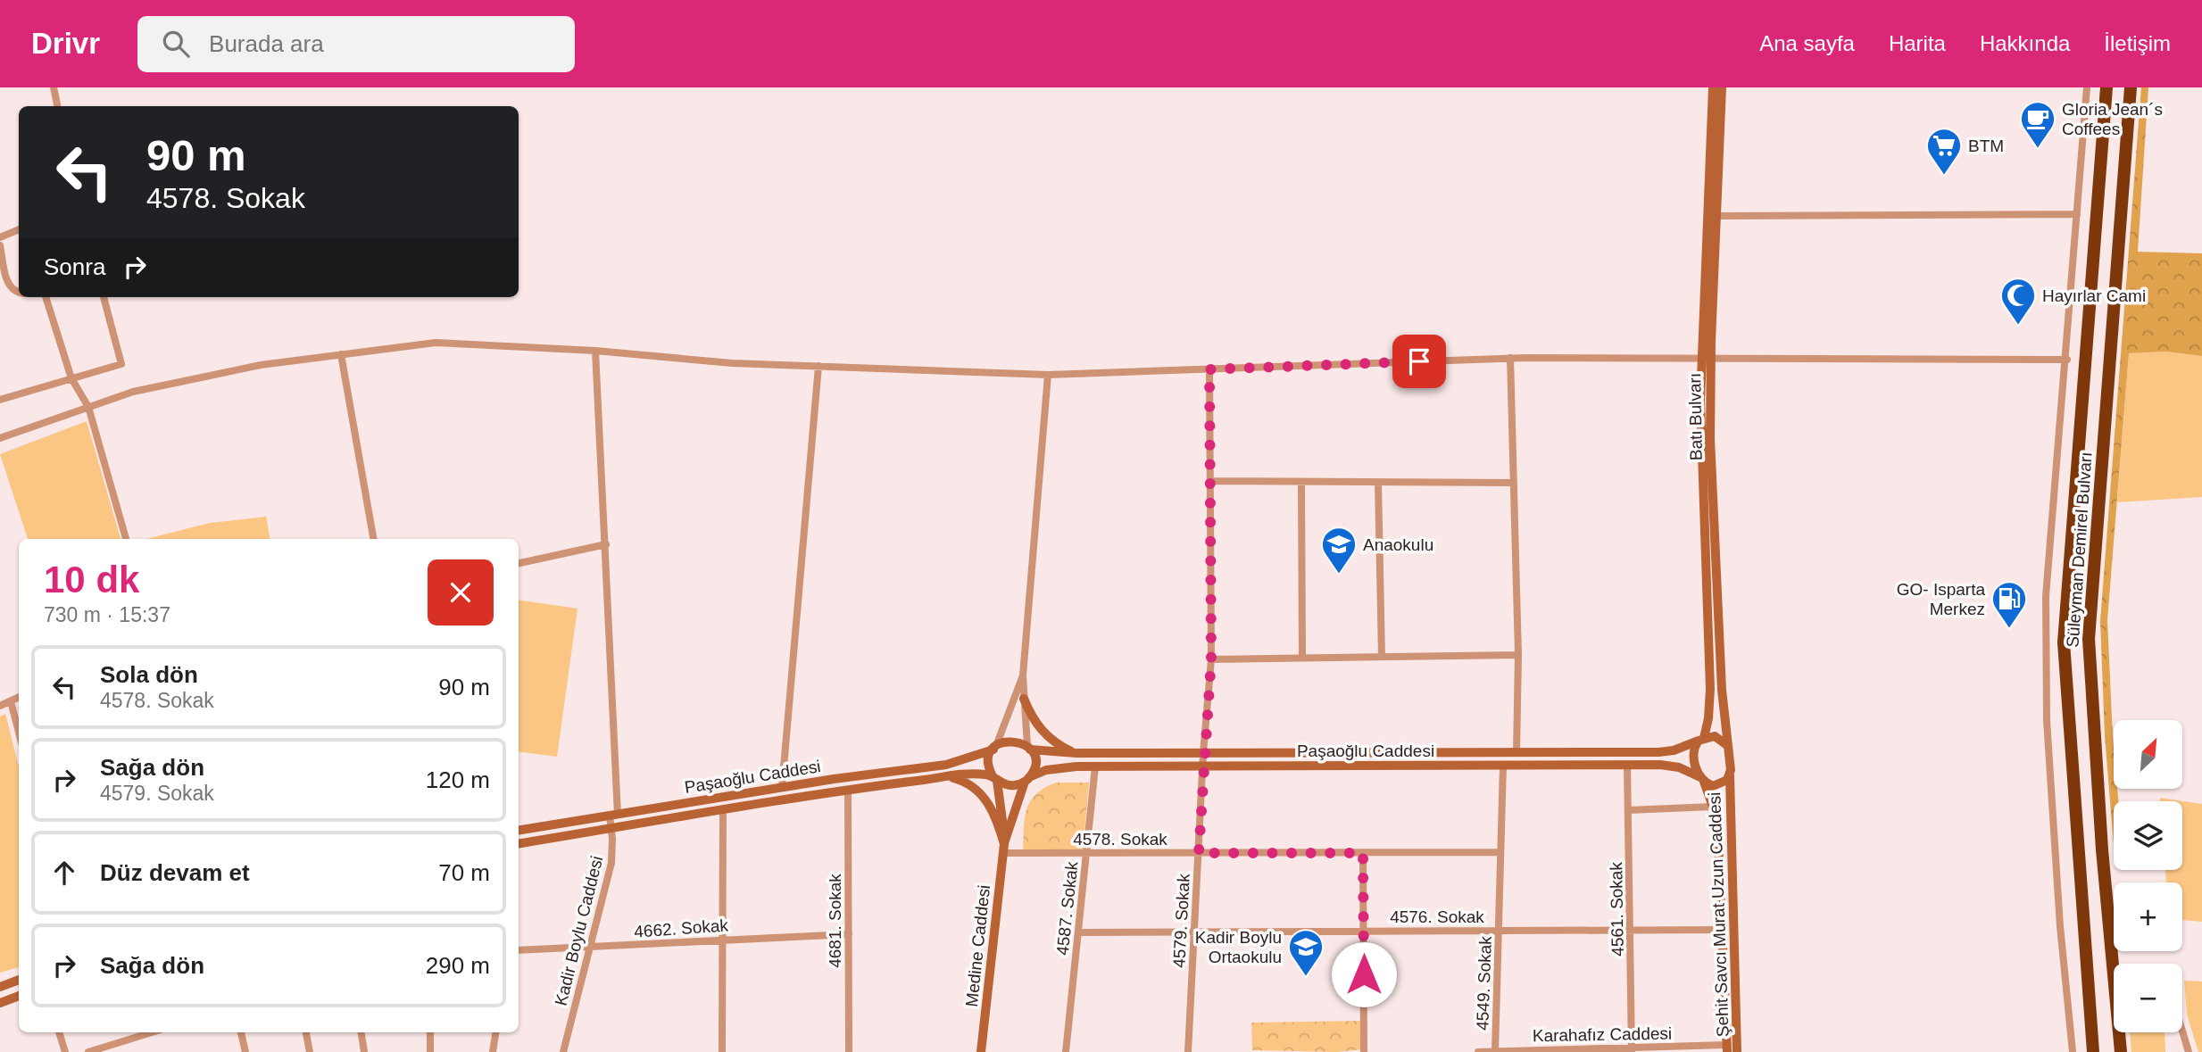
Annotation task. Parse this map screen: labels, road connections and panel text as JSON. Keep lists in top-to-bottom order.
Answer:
{
  "streets": {
    "highway": ["Süleyman Demirel Bulvarı"],
    "street": [
      "Batı Bulvarı",
      "Paşaoğlu Caddesi",
      "4578. Sokak",
      "4587. Sokak",
      "4561. Sokak",
      "Şehit Savcı Murat Uzun Caddesi",
      "4576. Sokak",
      "4681. Sokak",
      "4579. Sokak",
      "4662. Sokak",
      "Kadir Boylu Caddesi",
      "Medine Caddesi",
      "4549. Sokak",
      "Karahafız Caddesi"
    ]
  },
  "crossings": [
    ["Batı Bulvarı", "Paşaoğlu Caddesi"],
    ["Batı Bulvarı", "Şehit Savcı Murat Uzun Caddesi"],
    ["Paşaoğlu Caddesi", "4587. Sokak"],
    ["Paşaoğlu Caddesi", "4561. Sokak"],
    ["Paşaoğlu Caddesi", "Şehit Savcı Murat Uzun Caddesi"],
    ["Paşaoğlu Caddesi", "4681. Sokak"],
    ["Paşaoğlu Caddesi", "4579. Sokak"],
    ["Paşaoğlu Caddesi", "Kadir Boylu Caddesi"],
    ["Paşaoğlu Caddesi", "Medine Caddesi"],
    ["Paşaoğlu Caddesi", "4549. Sokak"],
    ["4578. Sokak", "4587. Sokak"],
    ["4578. Sokak", "4579. Sokak"],
    ["4578. Sokak", "Medine Caddesi"],
    ["4578. Sokak", "4549. Sokak"],
    ["4587. Sokak", "4576. Sokak"],
    ["4561. Sokak", "4576. Sokak"],
    ["4561. Sokak", "Karahafız Caddesi"],
    ["Şehit Savcı Murat Uzun Caddesi", "4576. Sokak"],
    ["Şehit Savcı Murat Uzun Caddesi", "Karahafız Caddesi"],
    ["4576. Sokak", "4579. Sokak"],
    ["4576. Sokak", "4549. Sokak"],
    ["4681. Sokak", "4662. Sokak"],
    ["4662. Sokak", "Kadir Boylu Caddesi"],
    ["4549. Sokak", "Karahafız Caddesi"]
  ],
  "places": {
    "cafe": ["Gloria Jean´s Coffees"],
    "supermarket": ["BTM"],
    "mosque": ["Hayırlar Cami"],
    "school or university": ["Anaokulu", "Kadir Boylu Ortaokulu"],
    "fuel station": ["GO- Isparta Merkez"]
  },
  "north": "top right",
  "page": {
    "header": "Drivr",
    "search": "Burada ara",
    "nav": [
      "Ana sayfa",
      "Harita",
      "Hakkında",
      "İletişim"
    ],
    "turn": ["90 m", "4578. Sokak"],
    "then": "Sonra",
    "heading": ["10 dk", "730 m · 15:37"],
    "list": [
      {
        "name": "Sola dön",
        "note": "4578. Sokak",
        "value": "90 m"
      },
      {
        "name": "Sağa dön",
        "note": "4579. Sokak",
        "value": "120 m"
      },
      {
        "name": "Düz devam et",
        "value": "70 m"
      },
      {
        "name": "Sağa dön",
        "value": "290 m"
      }
    ],
    "map_buttons": ["+", "−"]
  }
}
